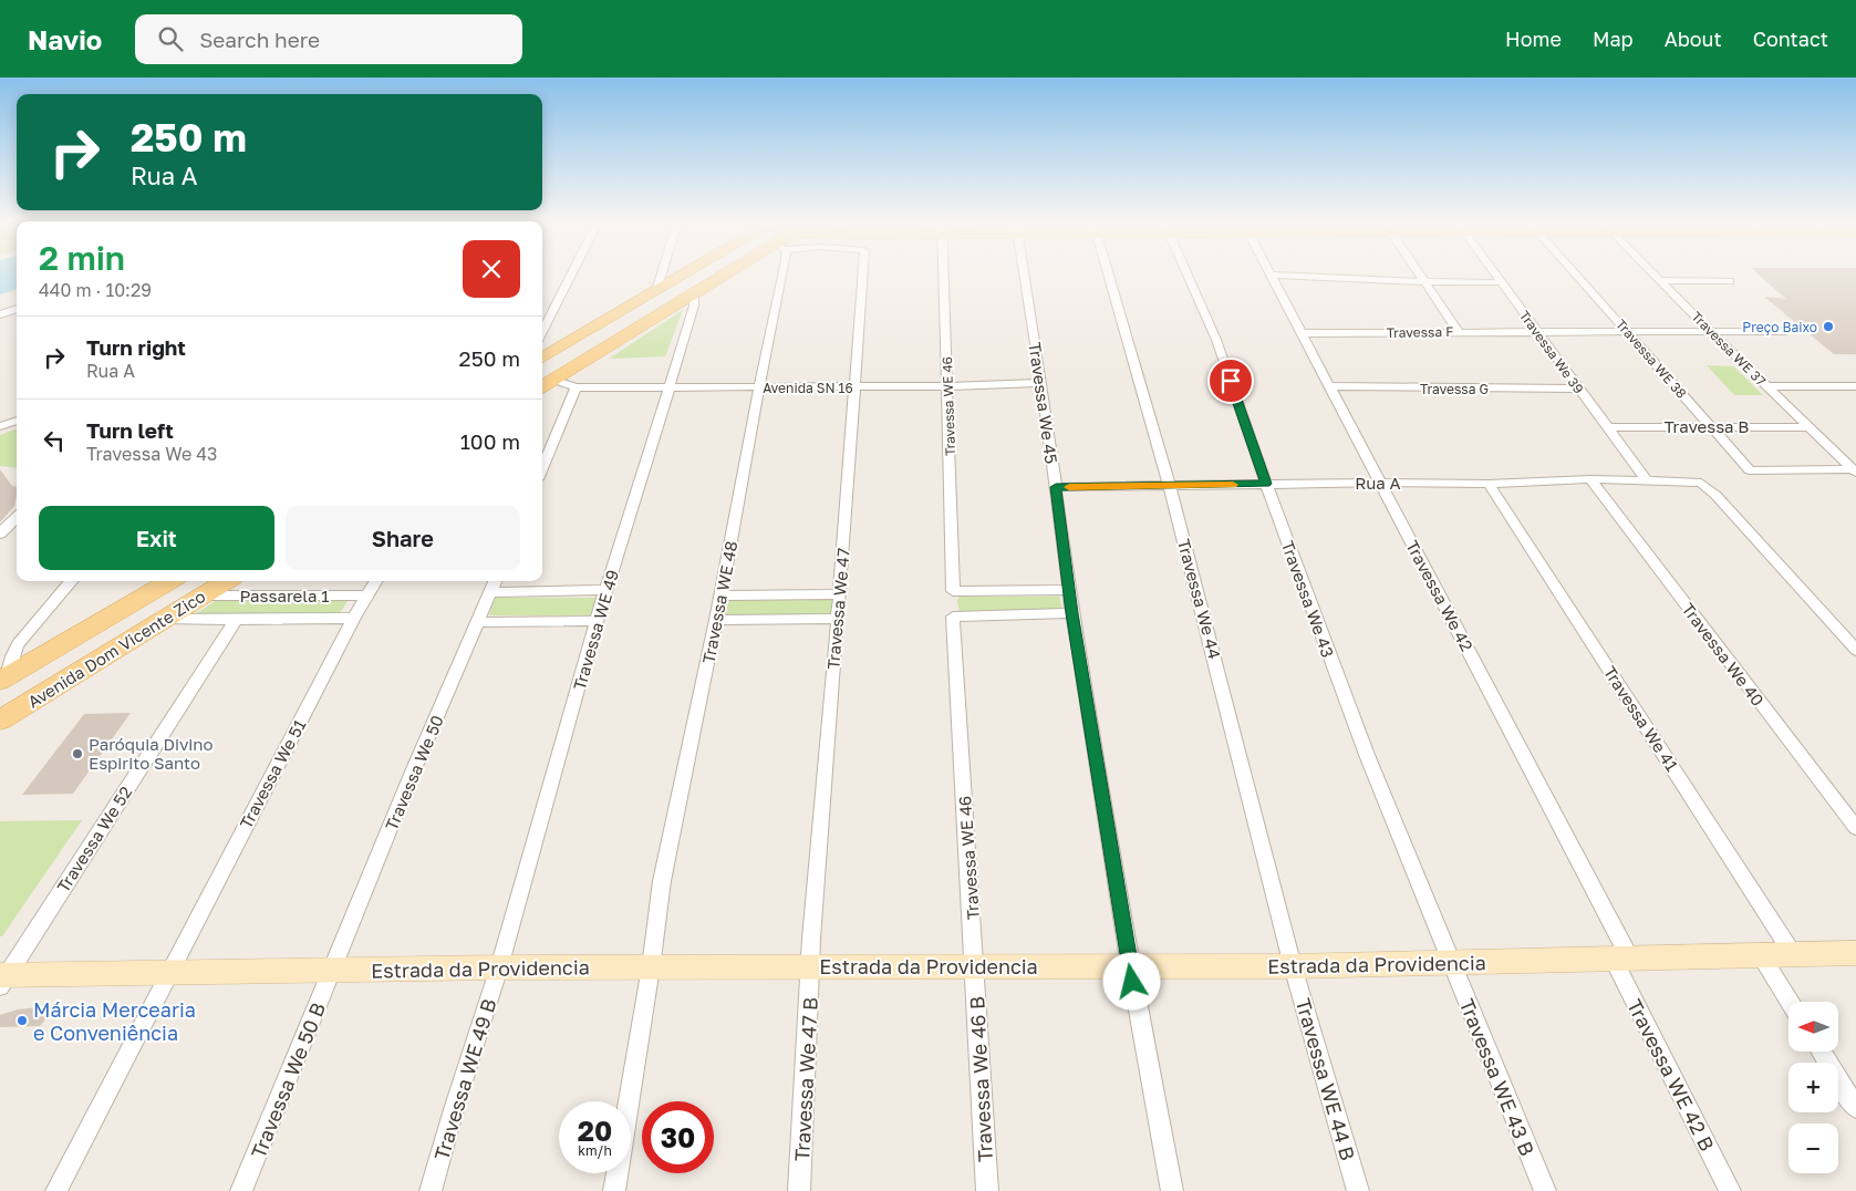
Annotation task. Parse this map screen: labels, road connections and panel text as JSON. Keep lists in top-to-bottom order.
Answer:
{
  "streets": {
    "main road": ["Avenida Dom Vicente Zico", "Estrada da Providencia"],
    "street": [
      "Travessa F",
      "Travessa WE 37",
      "Travessa We 39",
      "Travessa WE 38",
      "Avenida SN 16",
      "Travessa G",
      "Travessa We 45",
      "Travessa WE 46",
      "Travessa B",
      "Rua A",
      "Passarela 1",
      "Travessa We 42",
      "Travessa We 44",
      "Travessa We 43",
      "Travessa WE 48",
      "Travessa We 47",
      "Travessa WE 49",
      "Travessa We 40",
      "Travessa We 41",
      "Travessa We 50",
      "Travessa We 51",
      "Travessa We 52",
      "Travessa WE 42 B",
      "Travessa WE 43 B",
      "Travessa WE 49 B",
      "Travessa We 47 B",
      "Travessa We 46 B",
      "Travessa WE 44 B",
      "Travessa We 50 B"
    ]
  },
  "crossings": [
    ["Travessa F", "Travessa WE 37"],
    ["Travessa F", "Travessa We 39"],
    ["Travessa F", "Travessa WE 38"],
    ["Travessa F", "Travessa We 42"],
    ["Travessa WE 37", "Travessa WE 38"],
    ["Travessa WE 37", "Travessa B"],
    ["Travessa We 39", "Travessa G"],
    ["Travessa We 39", "Travessa B"],
    ["Travessa We 39", "Rua A"],
    ["Travessa WE 38", "Travessa B"],
    ["Avenida SN 16", "Travessa We 45"],
    ["Avenida SN 16", "Travessa WE 46"],
    ["Avenida SN 16", "Travessa WE 48"],
    ["Avenida SN 16", "Travessa We 47"],
    ["Avenida SN 16", "Travessa WE 49"],
    ["Travessa G", "Travessa We 42"],
    ["Travessa We 45", "Travessa WE 46"],
    ["Travessa We 45", "Rua A"],
    ["Travessa We 45", "Estrada da Providencia"],
    ["Travessa WE 46", "Estrada da Providencia"],
    ["Travessa WE 46", "Travessa We 46 B"],
    ["Rua A", "Travessa We 42"],
    ["Rua A", "Travessa We 44"],
    ["Rua A", "Travessa We 43"],
    ["Rua A", "Travessa We 40"],
    ["Rua A", "Travessa We 41"],
    ["Passarela 1", "Avenida Dom Vicente Zico"],
    ["Passarela 1", "Travessa We 51"],
    ["Travessa We 42", "Estrada da Providencia"],
    ["Travessa We 42", "Travessa WE 42 B"],
    ["Travessa We 44", "Estrada da Providencia"],
    ["Travessa We 44", "Travessa WE 44 B"],
    ["Travessa We 43", "Estrada da Providencia"],
    ["Travessa We 43", "Travessa WE 43 B"],
    ["Travessa WE 48", "Estrada da Providencia"],
    ["Travessa We 47", "Estrada da Providencia"],
    ["Travessa We 47", "Travessa We 47 B"],
    ["Travessa WE 49", "Estrada da Providencia"],
    ["Travessa WE 49", "Travessa WE 49 B"],
    ["Travessa We 41", "Estrada da Providencia"],
    ["Travessa We 50", "Estrada da Providencia"],
    ["Travessa We 50", "Travessa We 50 B"],
    ["Travessa We 51", "Estrada da Providencia"],
    ["Travessa We 52", "Estrada da Providencia"],
    ["Estrada da Providencia", "Travessa WE 42 B"],
    ["Estrada da Providencia", "Travessa WE 43 B"],
    ["Estrada da Providencia", "Travessa WE 49 B"],
    ["Estrada da Providencia", "Travessa We 47 B"],
    ["Estrada da Providencia", "Travessa We 46 B"],
    ["Estrada da Providencia", "Travessa WE 44 B"],
    ["Estrada da Providencia", "Travessa We 50 B"]
  ],
  "places": ["Preço Baixo", "Paróquia Divino Espirito Santo", "Márcia Mercearia e Conveniência"],
  "north": "left",
  "page": {
    "header": "Navio",
    "search": "Search here",
    "nav": [
      "Home",
      "Map",
      "About",
      "Contact"
    ],
    "turn": ["250 m", "Rua A"],
    "heading": ["2 min", "440 m · 10:29"],
    "list": [
      {
        "name": "Turn right",
        "note": "Rua A",
        "value": "250 m"
      },
      {
        "name": "Turn left",
        "note": "Travessa We 43",
        "value": "100 m"
      }
    ],
    "buttons": ["Exit", "Share"],
    "map_buttons": ["+", "−"],
    "speed": "20 km/h",
    "limit": "30"
  }
}
